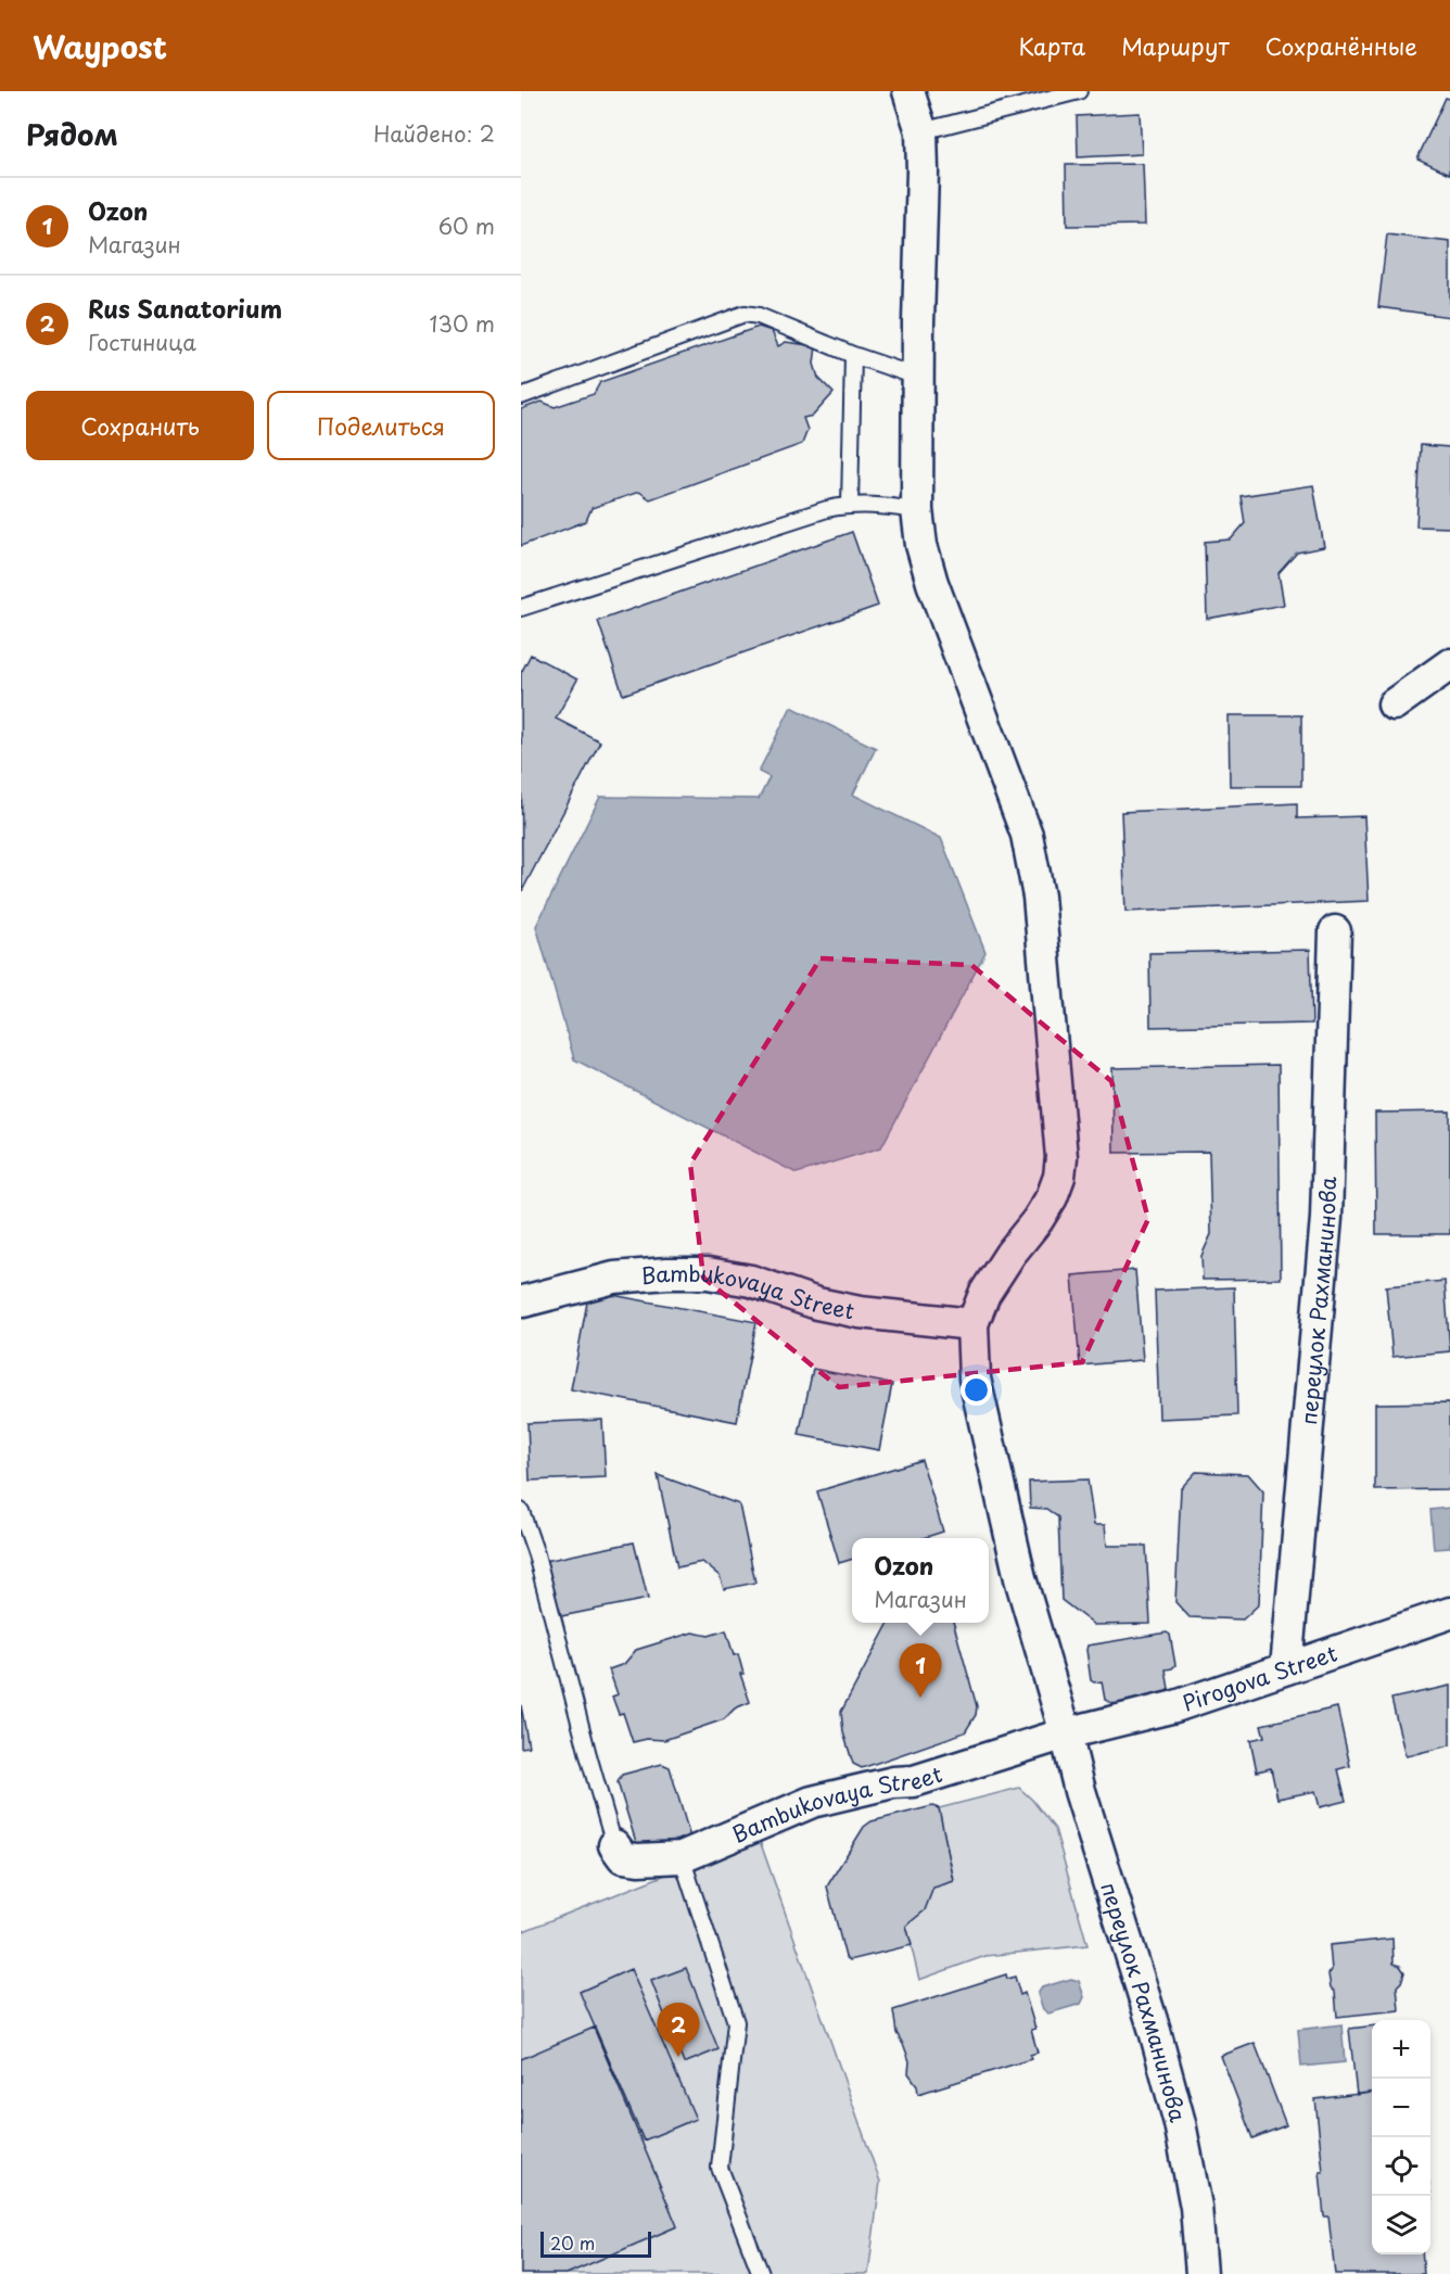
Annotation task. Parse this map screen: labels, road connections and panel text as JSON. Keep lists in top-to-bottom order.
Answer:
{
  "streets": {
    "street": ["Bambukovaya Street", "переулок Рахманинова", "Pirogova Street"]
  },
  "crossings": [
    ["Bambukovaya Street", "переулок Рахманинова"],
    ["Bambukovaya Street", "Pirogova Street"],
    ["переулок Рахманинова", "Pirogova Street"]
  ],
  "scale_bar": "20 m",
  "page": {
    "header": "Waypost",
    "nav": ["Карта", "Маршрут", "Сохранённые"],
    "heading": ["Рядом", "Найдено: 2"],
    "list": [
      {
        "mark": "1",
        "name": "Ozon",
        "note": "Магазин",
        "value": "60 m"
      },
      {
        "mark": "2",
        "name": "Rus Sanatorium",
        "note": "Гостиница",
        "value": "130 m"
      }
    ],
    "buttons": ["Сохранить", "Поделиться"],
    "popup": ["Ozon", "Магазин"],
    "pins": ["1", "2"],
    "map_buttons": ["+", "−"],
    "scale": "20 m"
  }
}
